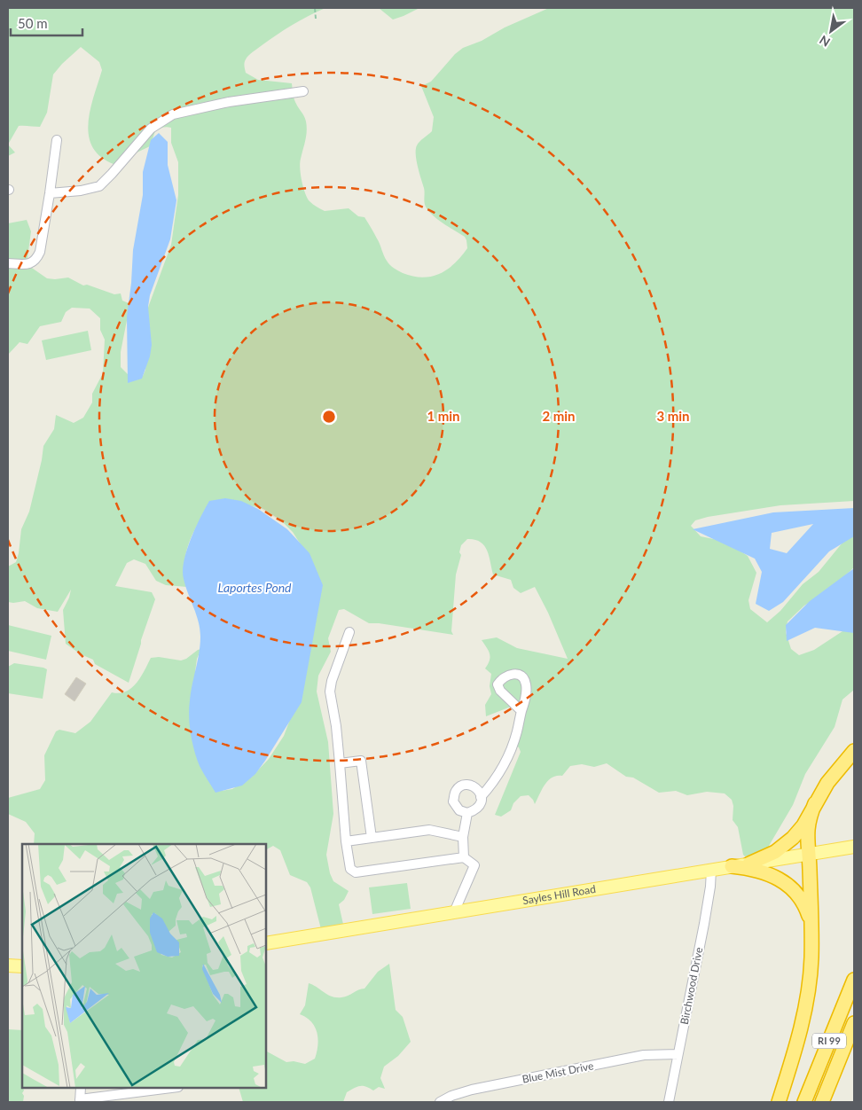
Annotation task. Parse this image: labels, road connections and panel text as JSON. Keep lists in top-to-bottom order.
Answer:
{
  "streets": {
    "highway": ["RI 99"],
    "main road": ["Sayles Hill Road"],
    "street": ["Birchwood Drive", "Blue Mist Drive"]
  },
  "crossings": [
    ["Sayles Hill Road", "Birchwood Drive"],
    ["Birchwood Drive", "Blue Mist Drive"]
  ],
  "water": ["Laportes Pond"],
  "scale_bar": "50 m",
  "north": "bottom left",
  "rings": ["1 min", "2 min", "3 min"]
}
